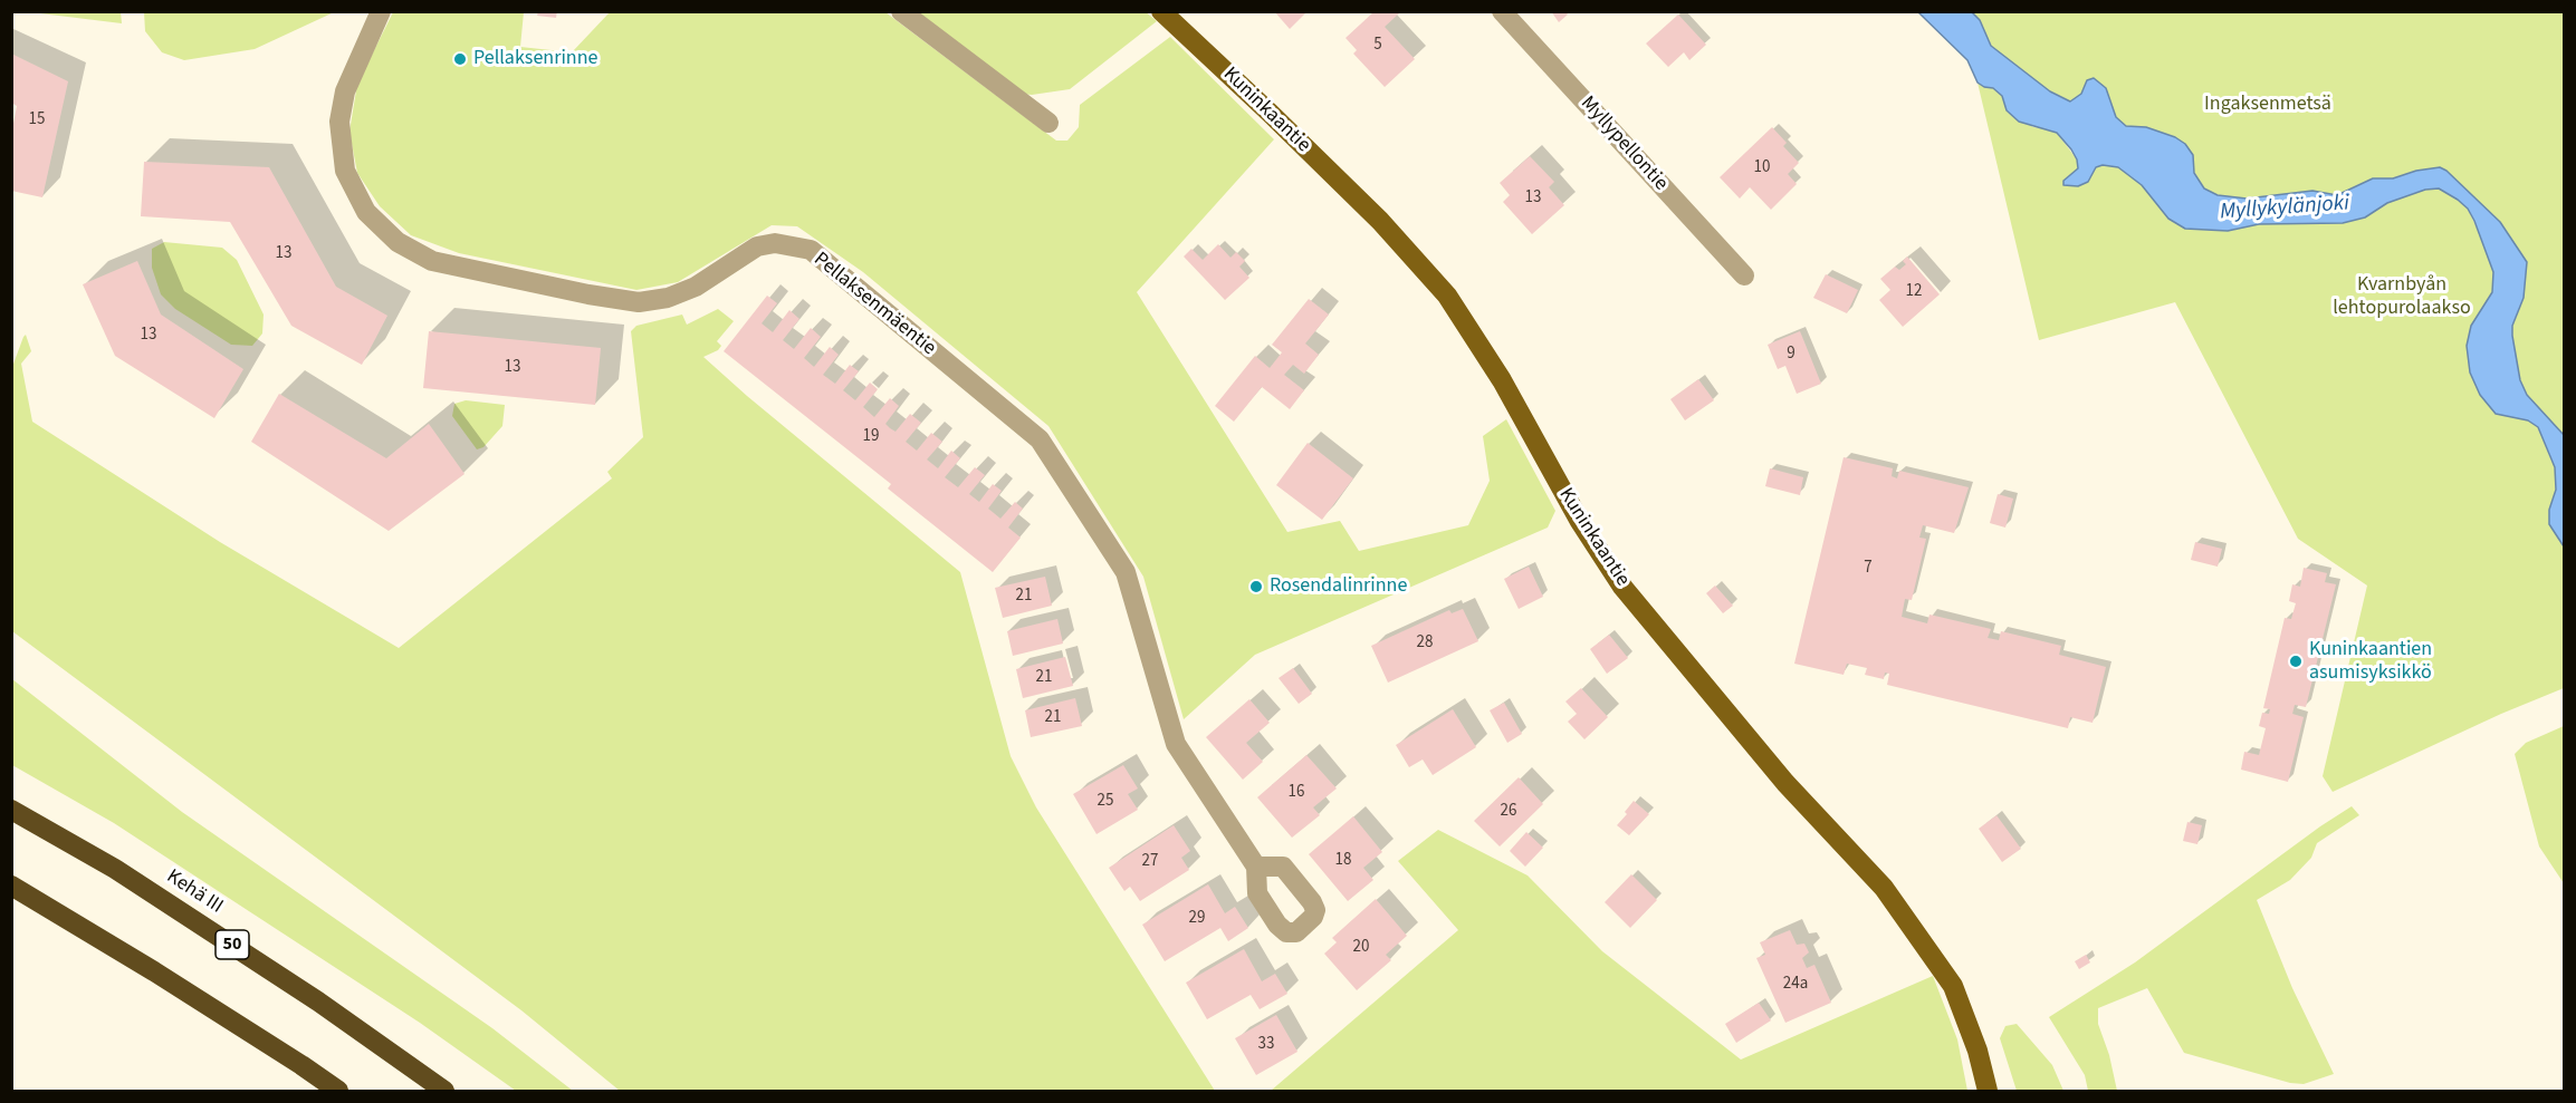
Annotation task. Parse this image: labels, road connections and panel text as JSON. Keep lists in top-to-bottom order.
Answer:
{
  "streets": {
    "highway": ["Kehä III", "50"],
    "main road": ["Kuninkaantie"],
    "street": ["Myllypellontie", "Pellaksenmäentie"]
  },
  "water": ["Myllykylänjoki"],
  "parks": ["Ingaksenmetsä", "Kvarnbyån lehtopurolaakso"],
  "places": ["Pellaksenrinne", "Rosendalinrinne", "Kuninkaantien asumisyksikkö"],
  "house_numbers": [
    "5",
    "15",
    "10",
    "13",
    "13",
    "12",
    "13",
    "9",
    "13",
    "19",
    "7",
    "21",
    "28",
    "21",
    "21",
    "16",
    "25",
    "26",
    "18",
    "27",
    "29",
    "20",
    "24a",
    "33"
  ]
}
